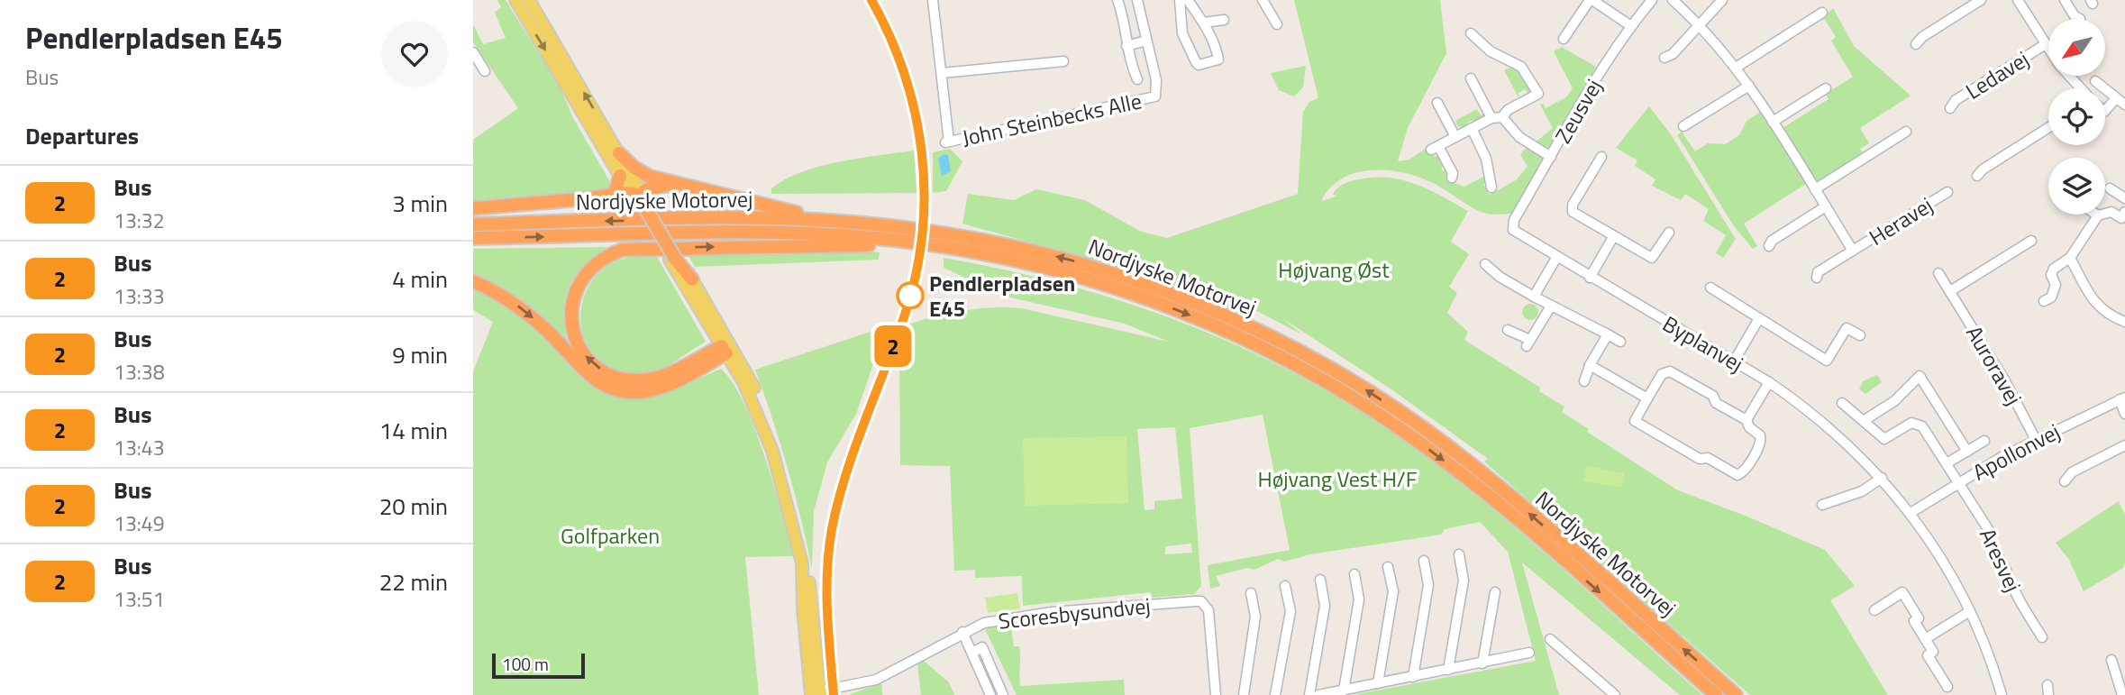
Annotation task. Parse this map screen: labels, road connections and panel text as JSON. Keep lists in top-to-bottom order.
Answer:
{
  "streets": {
    "highway": ["Nordjyske Motorvej"],
    "street": [
      "Ledavej",
      "Zeusvej",
      "John Steinbecks Alle",
      "Heravej",
      "Byplanvej",
      "Auroravej",
      "Apollonvej",
      "Aresvej",
      "Scoresbysundvej"
    ]
  },
  "crossings": [
    ["Zeusvej", "Byplanvej"],
    ["Byplanvej", "Apollonvej"],
    ["Auroravej", "Apollonvej"],
    ["Apollonvej", "Aresvej"]
  ],
  "parks": ["Højvang Øst", "Højvang Vest H/F", "Golfparken"],
  "places": ["Pendlerpladsen E45"],
  "lines": ["bus line 2"],
  "scale_bar": "100 m",
  "north": "bottom left",
  "page": {
    "heading": [
      ["Pendlerpladsen E45", "Bus"],
      "Departures"
    ],
    "on_map": "2",
    "list": [
      {
        "mark": "2",
        "name": "Bus",
        "note": "13:32",
        "value": "3 min"
      },
      {
        "mark": "2",
        "name": "Bus",
        "note": "13:33",
        "value": "4 min"
      },
      {
        "mark": "2",
        "name": "Bus",
        "note": "13:38",
        "value": "9 min"
      },
      {
        "mark": "2",
        "name": "Bus",
        "note": "13:43",
        "value": "14 min"
      },
      {
        "mark": "2",
        "name": "Bus",
        "note": "13:49",
        "value": "20 min"
      },
      {
        "mark": "2",
        "name": "Bus",
        "note": "13:51",
        "value": "22 min"
      }
    ],
    "scale": "100 m"
  }
}
